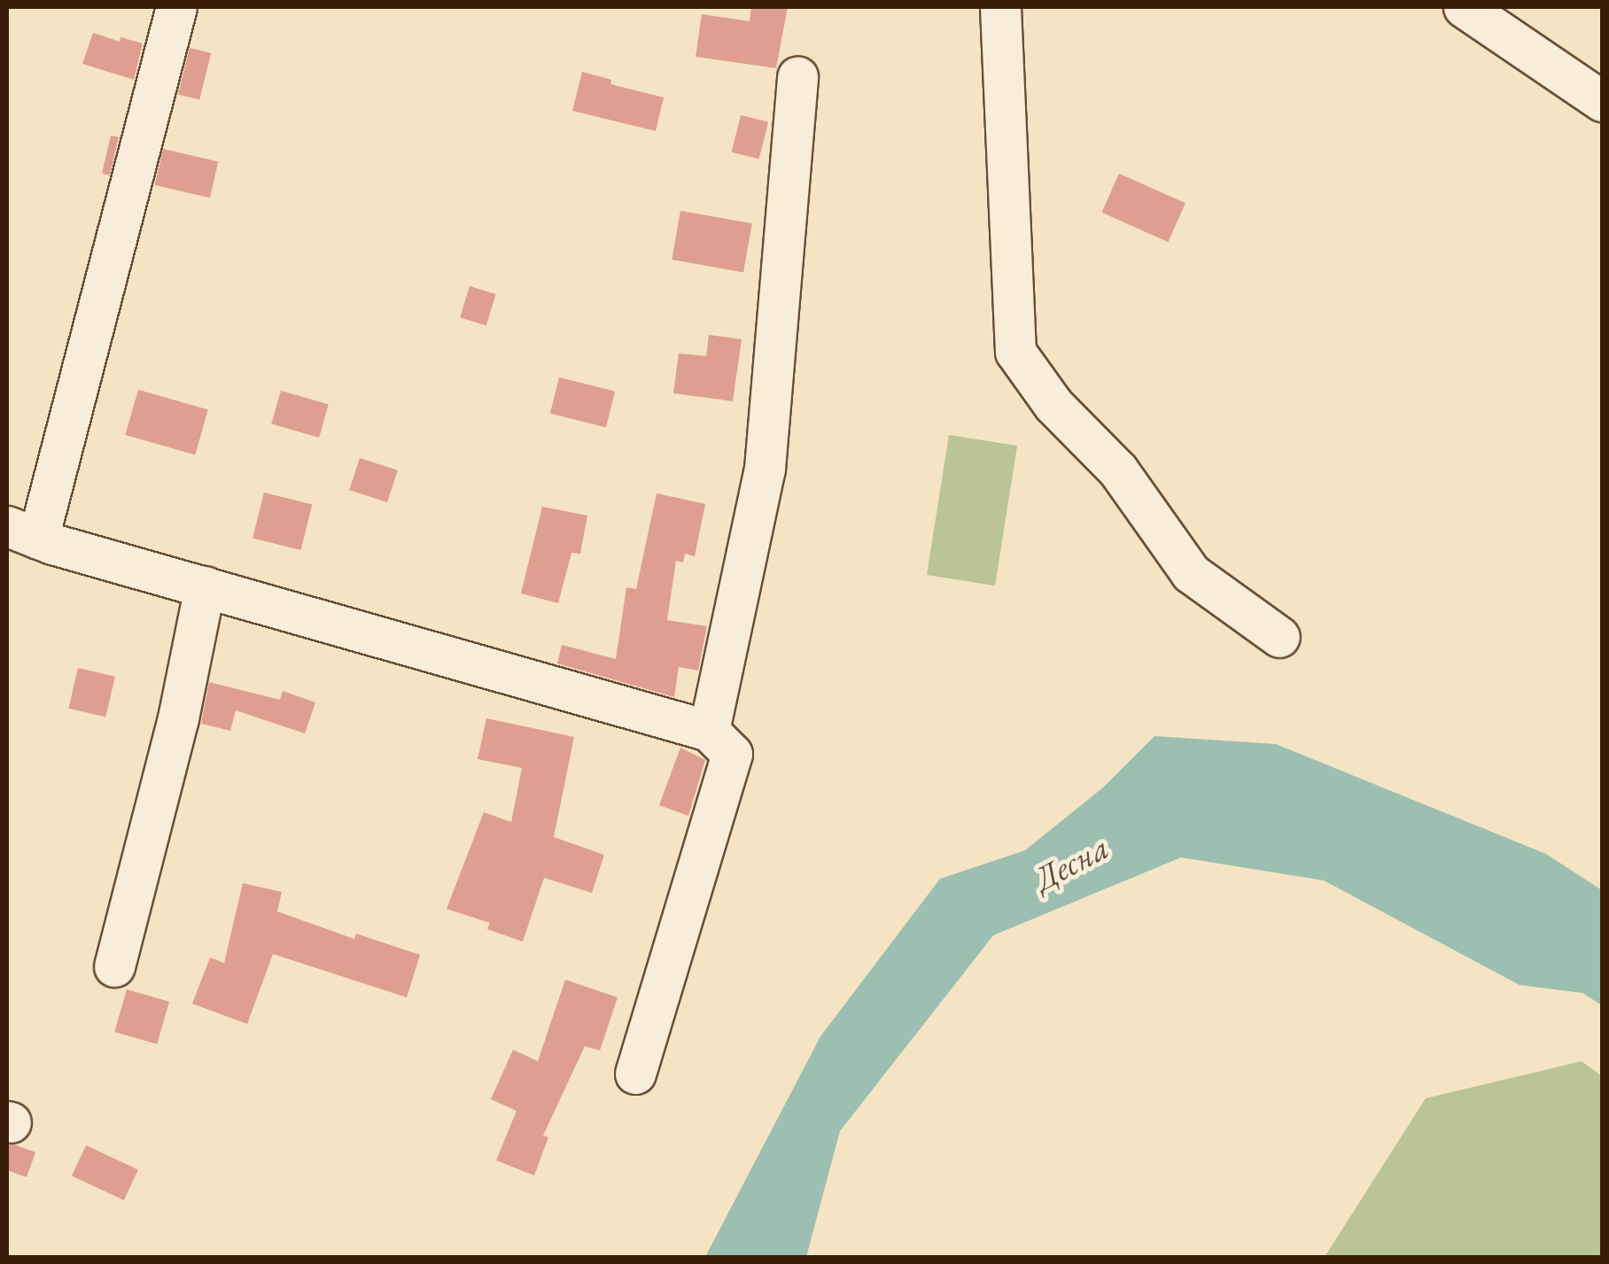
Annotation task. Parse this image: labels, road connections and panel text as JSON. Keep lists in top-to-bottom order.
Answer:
{
  "water": ["Десна"]
}
